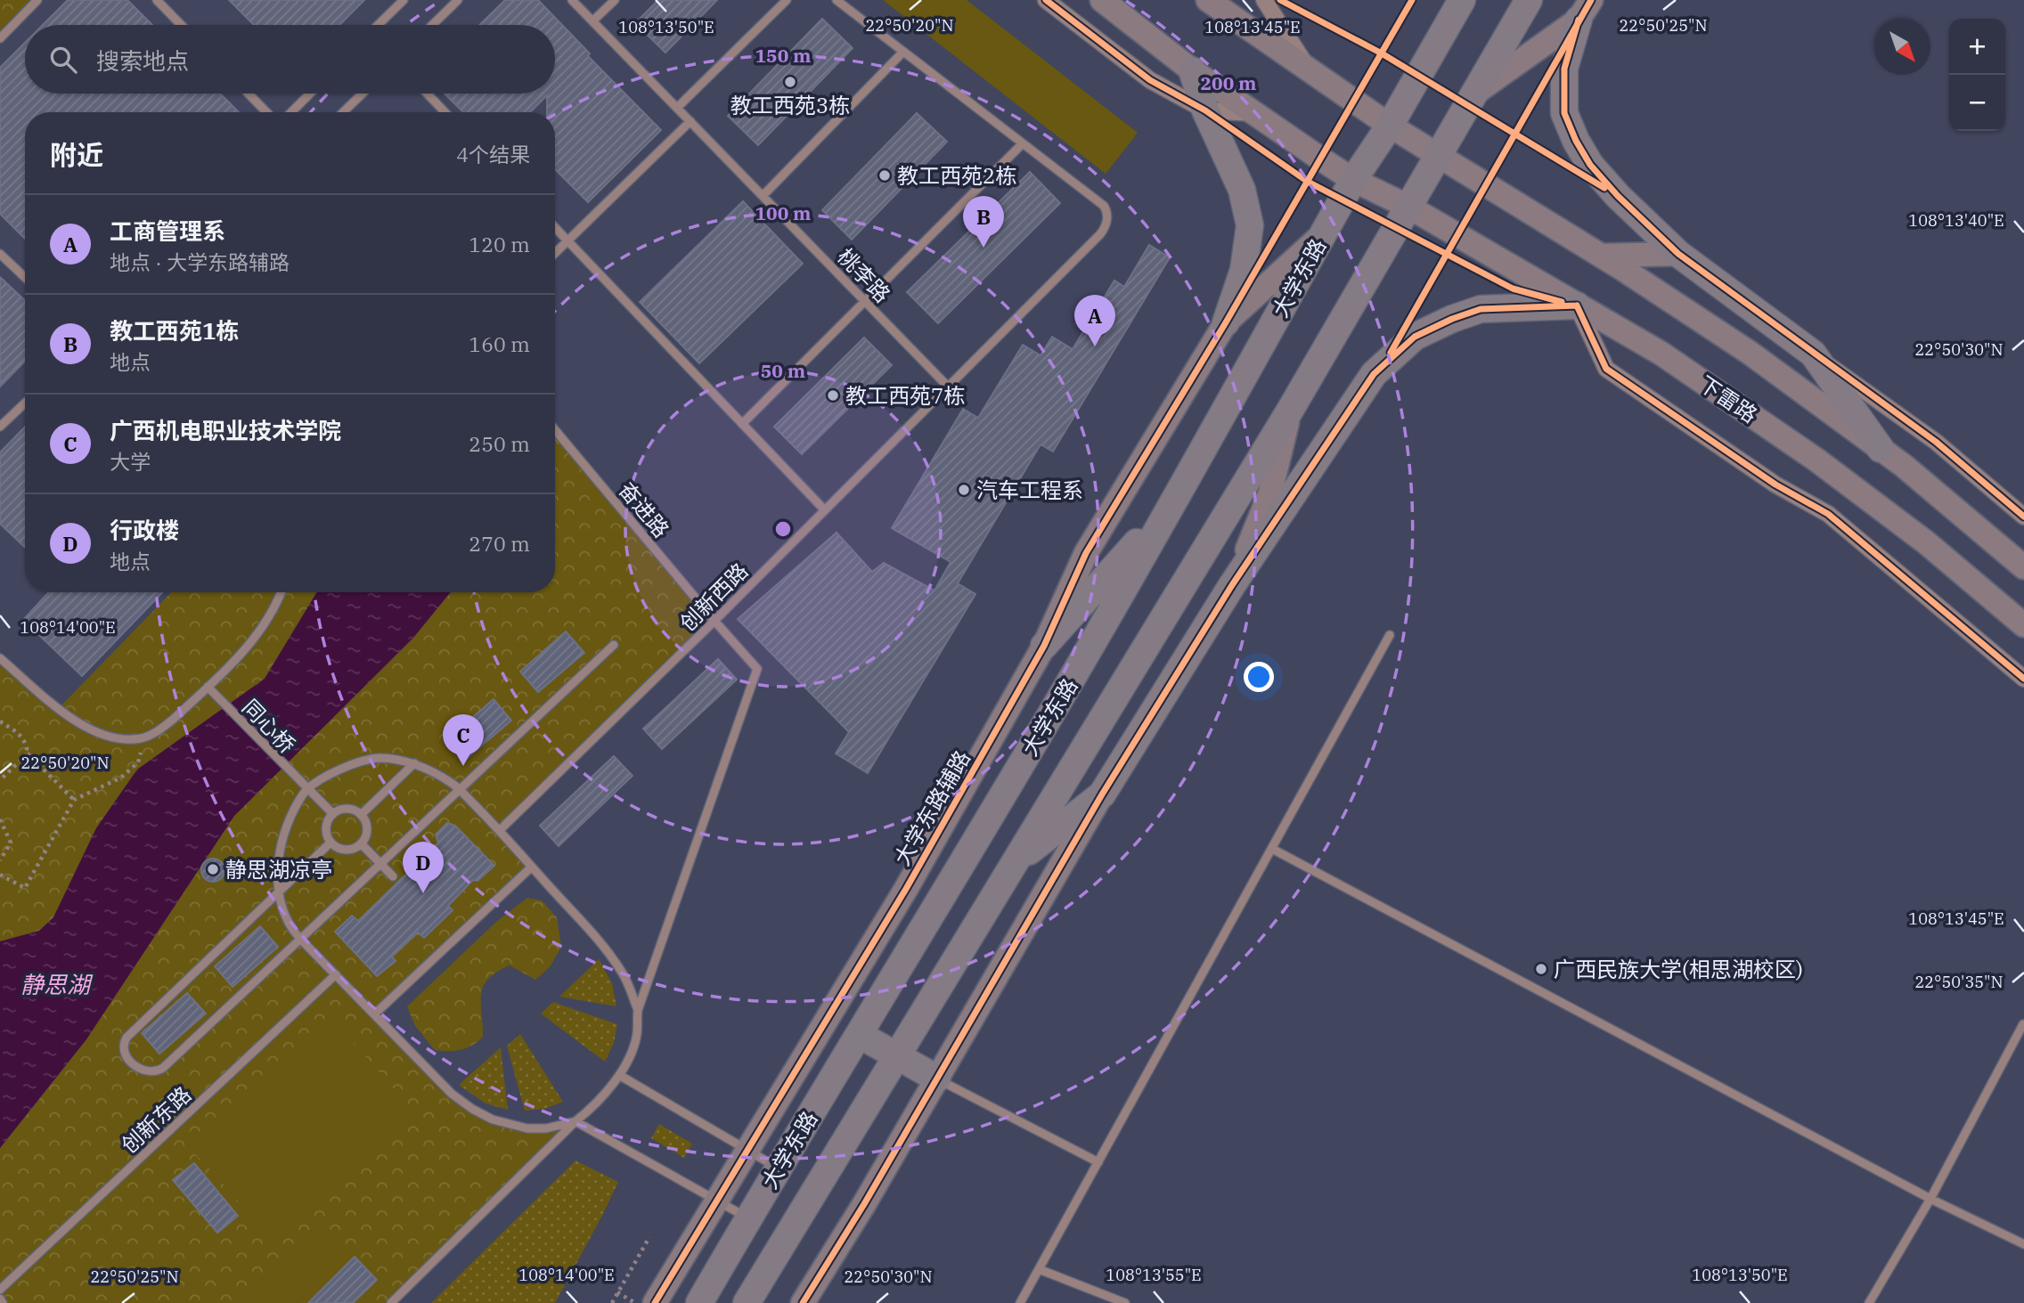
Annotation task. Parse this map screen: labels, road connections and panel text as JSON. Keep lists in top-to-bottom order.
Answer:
{
  "streets": {
    "main road": ["大学东路", "下雷路", "大学东路辅路"],
    "lane": [
      "桃李路",
      "奋进路",
      "创新西路",
      "同心桥",
      "创新东路"
    ]
  },
  "crossings": [
    ["桃李路", "创新西路"],
    ["大学东路", "下雷路"],
    ["大学东路", "大学东路辅路"],
    ["奋进路", "创新西路"]
  ],
  "water": ["静思湖"],
  "places": [
    "教工西苑3栋",
    "教工西苑2栋",
    "教工西苑7栋",
    "汽车工程系",
    "静思湖凉亭",
    "广西民族大学(相思湖校区)"
  ],
  "north": "bottom right",
  "page": {
    "map_buttons": ["+", "−"],
    "search": "搜索地点",
    "heading": ["附近", "4个结果"],
    "list": [
      {
        "mark": "A",
        "name": "工商管理系",
        "note": "地点 · 大学东路辅路",
        "value": "120 m"
      },
      {
        "mark": "B",
        "name": "教工西苑1栋",
        "note": "地点",
        "value": "160 m"
      },
      {
        "mark": "C",
        "name": "广西机电职业技术学院",
        "note": "大学",
        "value": "250 m"
      },
      {
        "mark": "D",
        "name": "行政楼",
        "note": "地点",
        "value": "270 m"
      }
    ],
    "pins": [
      "B",
      "A",
      "C",
      "D"
    ]
  },
  "coordinates": [
    "22°50'20\"N",
    "22°50'25\"N",
    "108°13'50\"E",
    "108°13'45\"E",
    "108°13'40\"E",
    "22°50'30\"N",
    "108°14'00\"E",
    "22°50'35\"N",
    "108°13'55\"E"
  ],
  "rings": [
    "150 m",
    "200 m",
    "100 m",
    "50 m"
  ]
}
